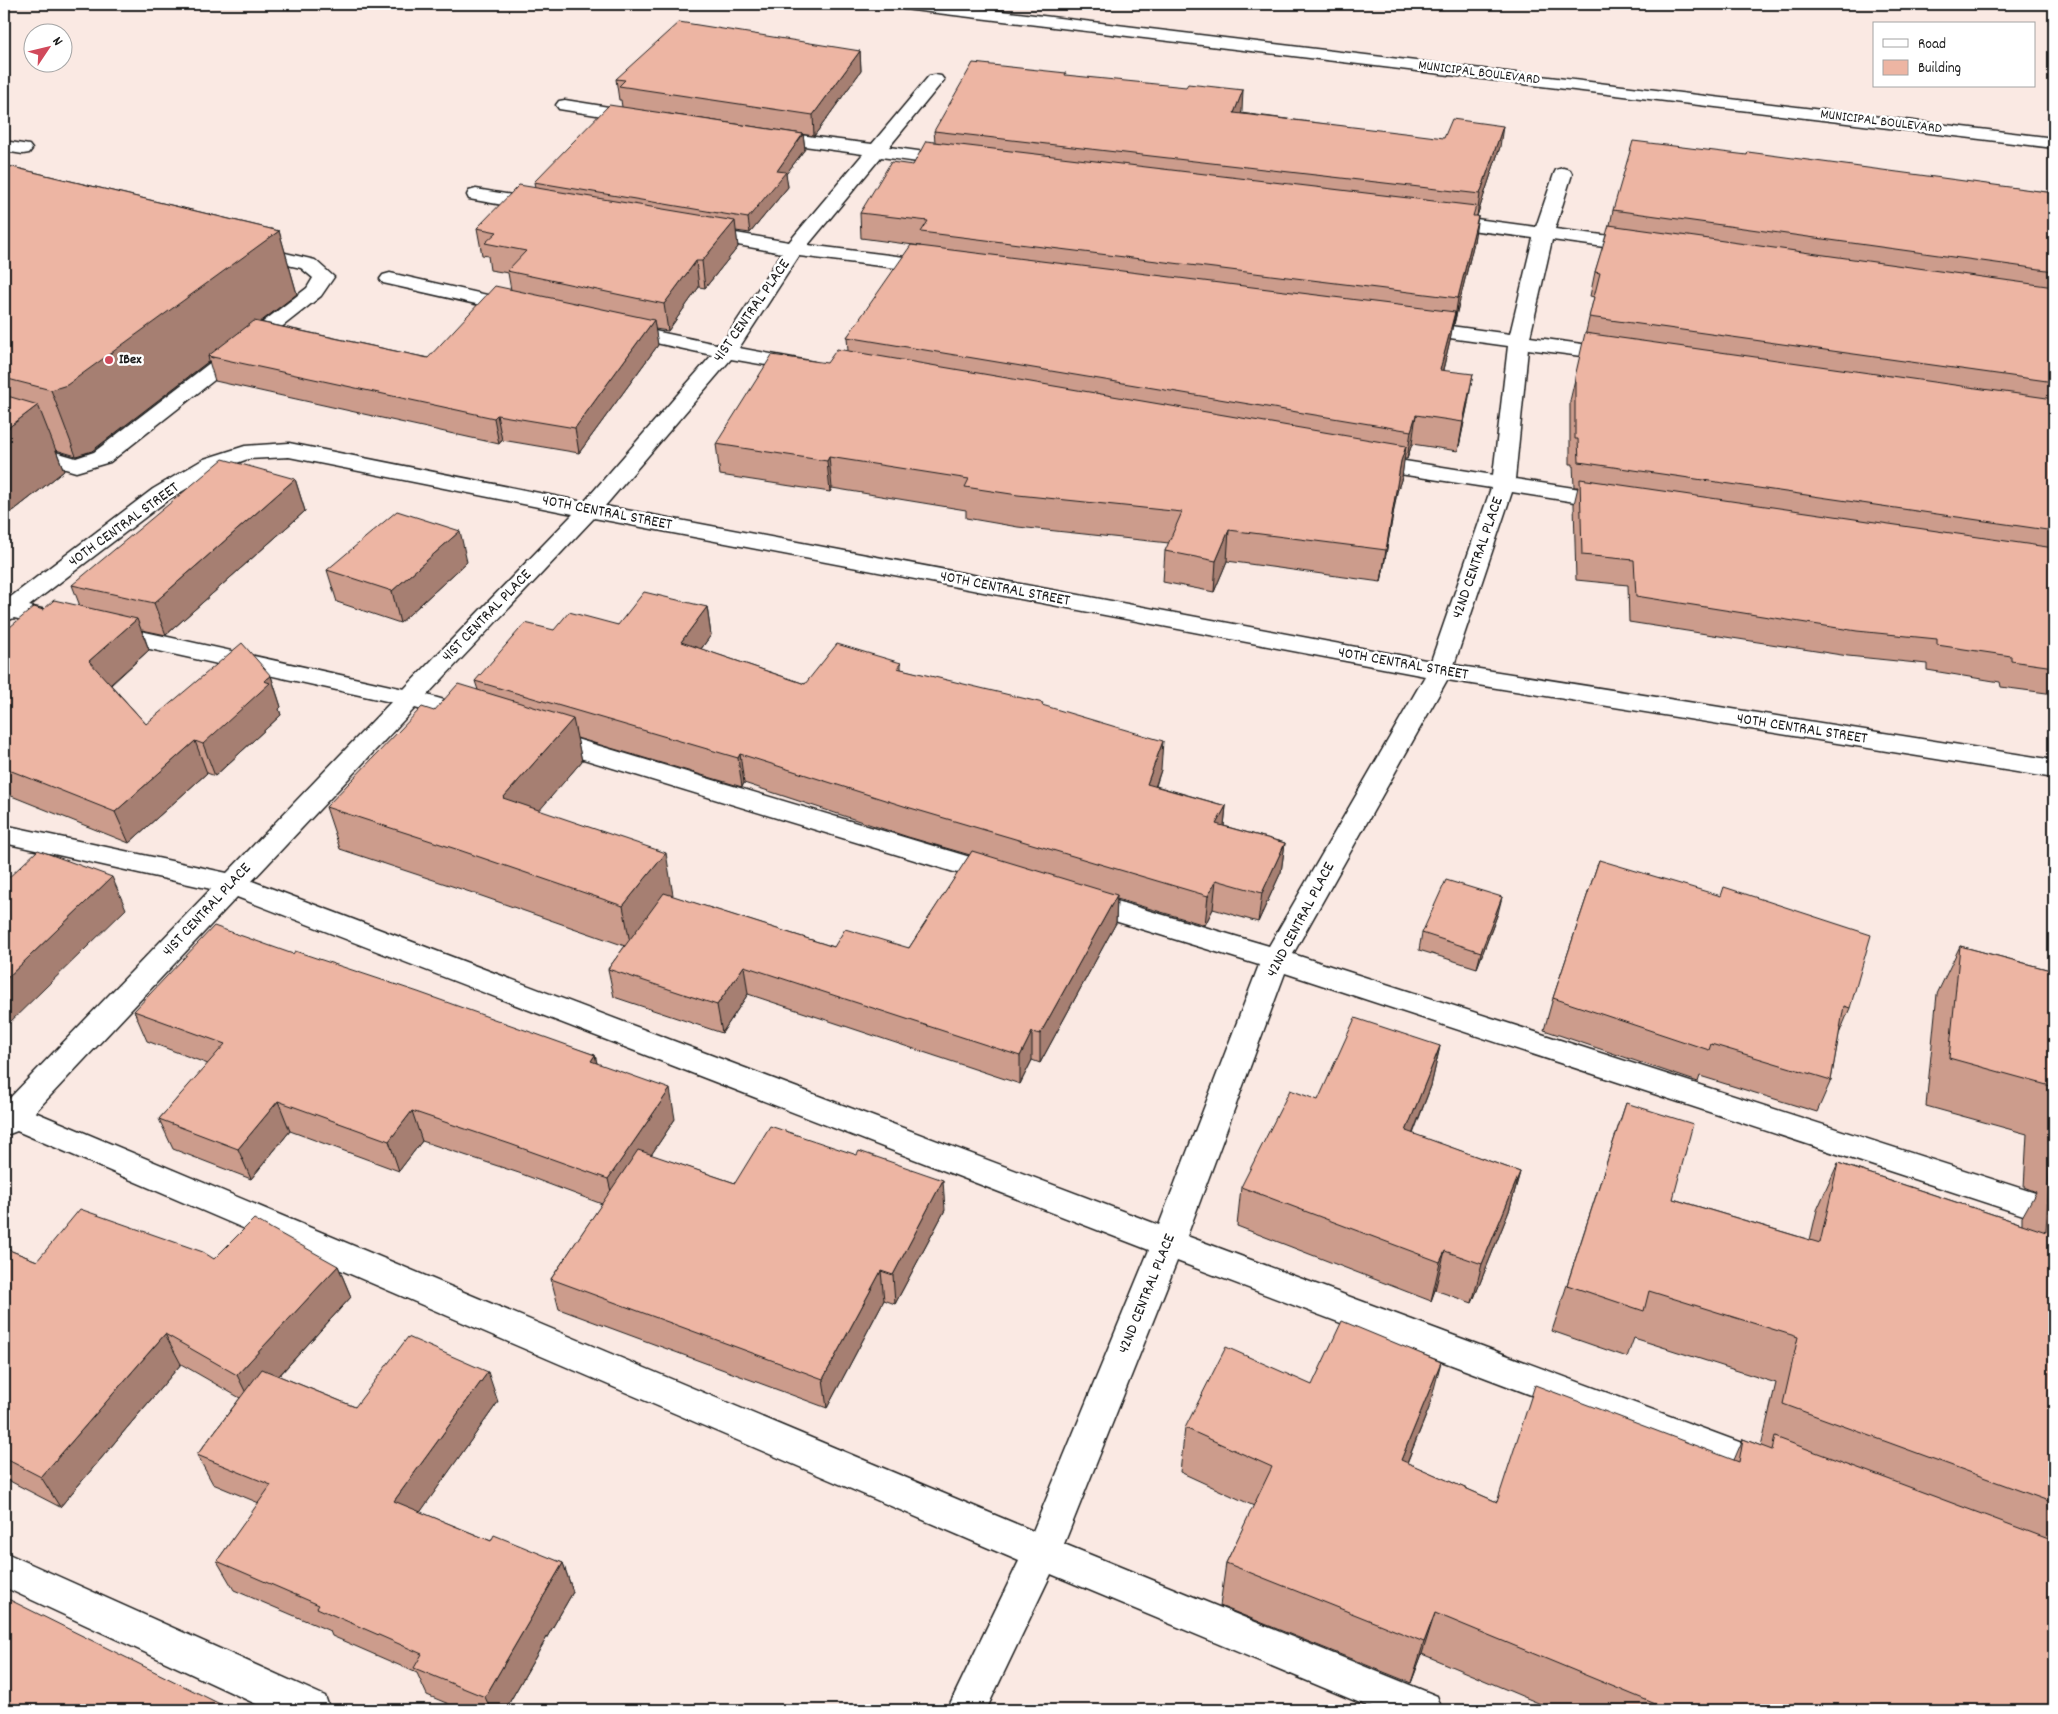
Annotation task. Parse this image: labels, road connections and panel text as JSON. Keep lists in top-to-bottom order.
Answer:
{
  "streets": {
    "street": [
      "MUNICIPAL BOULEVARD",
      "41ST CENTRAL PLACE",
      "40TH CENTRAL STREET",
      "42ND CENTRAL PLACE"
    ]
  },
  "crossings": [
    ["41ST CENTRAL PLACE", "40TH CENTRAL STREET"],
    ["40TH CENTRAL STREET", "42ND CENTRAL PLACE"]
  ],
  "places": ["IBex"],
  "legend": ["Road", "Building"],
  "north": "top right"
}
